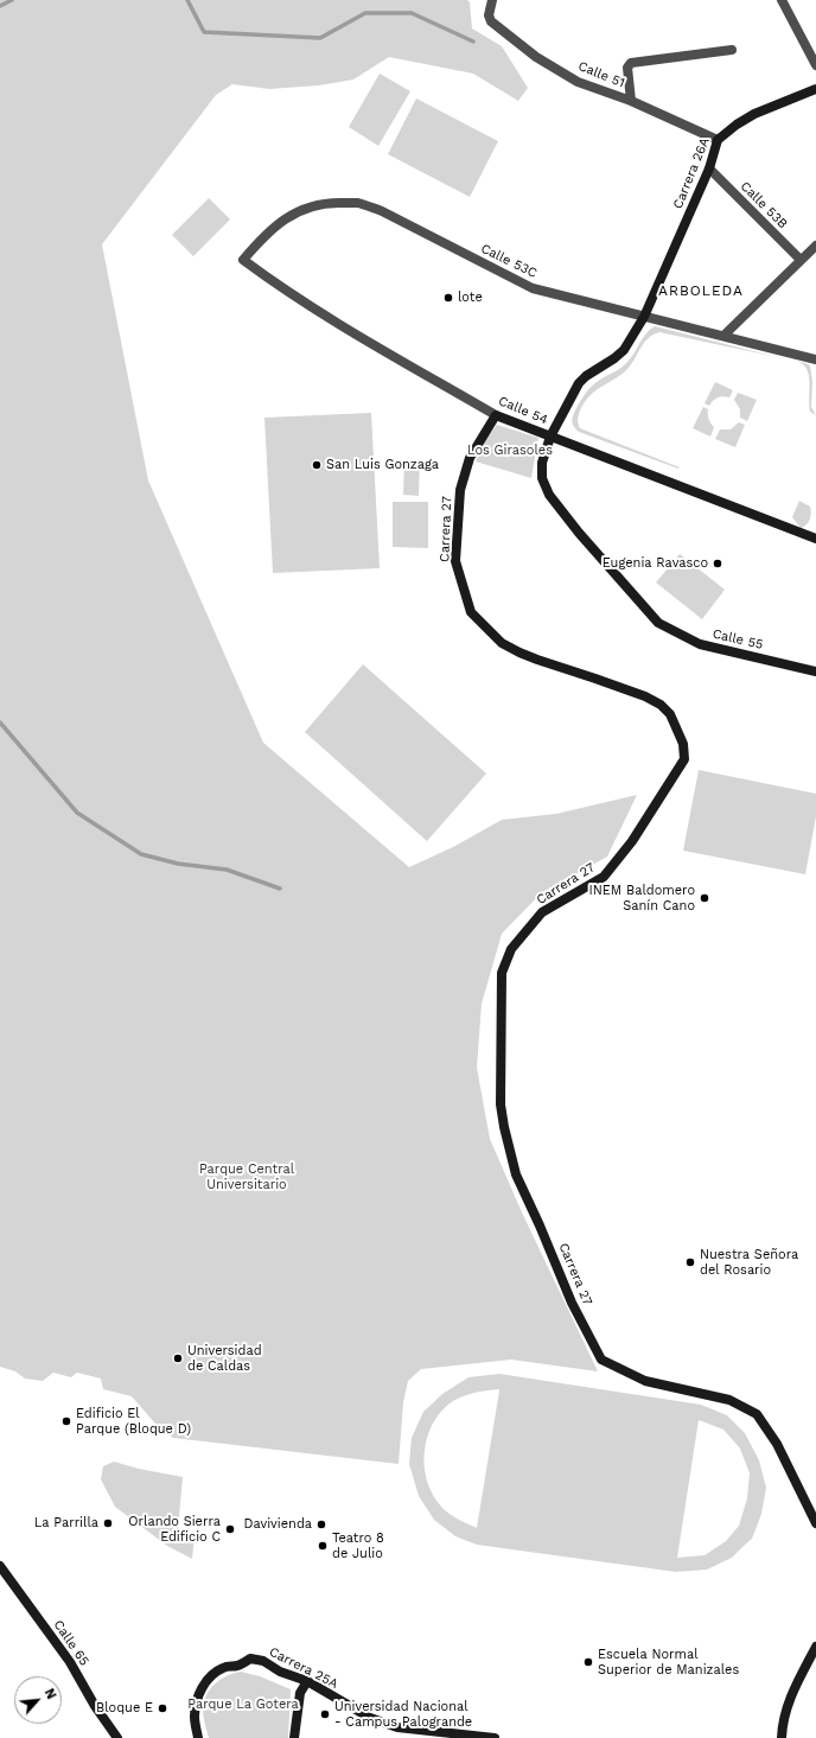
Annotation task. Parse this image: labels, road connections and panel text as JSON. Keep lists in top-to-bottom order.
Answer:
{
  "streets": {
    "street": [
      "Calle 51",
      "Carrera 26A",
      "Calle 53B",
      "Calle 53C",
      "Calle 54",
      "Carrera 27",
      "Calle 55",
      "Calle 65",
      "Carrera 25A"
    ]
  },
  "crossings": [
    ["Calle 51", "Carrera 26A"],
    ["Carrera 26A", "Calle 53B"],
    ["Carrera 26A", "Calle 53C"],
    ["Carrera 26A", "Calle 54"],
    ["Carrera 26A", "Calle 55"],
    ["Calle 53C", "Calle 54"],
    ["Calle 54", "Carrera 27"]
  ],
  "districts": ["ARBOLEDA"],
  "parks": ["Los Girasoles", "Parque Central Universitario", "Parque La Gotera"],
  "places": [
    "lote",
    "San Luis Gonzaga",
    "Eugenia Ravasco",
    "INEM Baldomero Sanín Cano",
    "Nuestra Señora del Rosario",
    "Universidad de Caldas",
    "Edificio El Parque (Bloque D)",
    "La Parrilla",
    "Davivienda",
    "Orlando Sierra Edificio C",
    "Teatro 8 de Julio",
    "Escuela Normal Superior de Manizales",
    "Bloque E",
    "Universidad Nacional - Campus Palogrande"
  ],
  "north": "top right"
}
